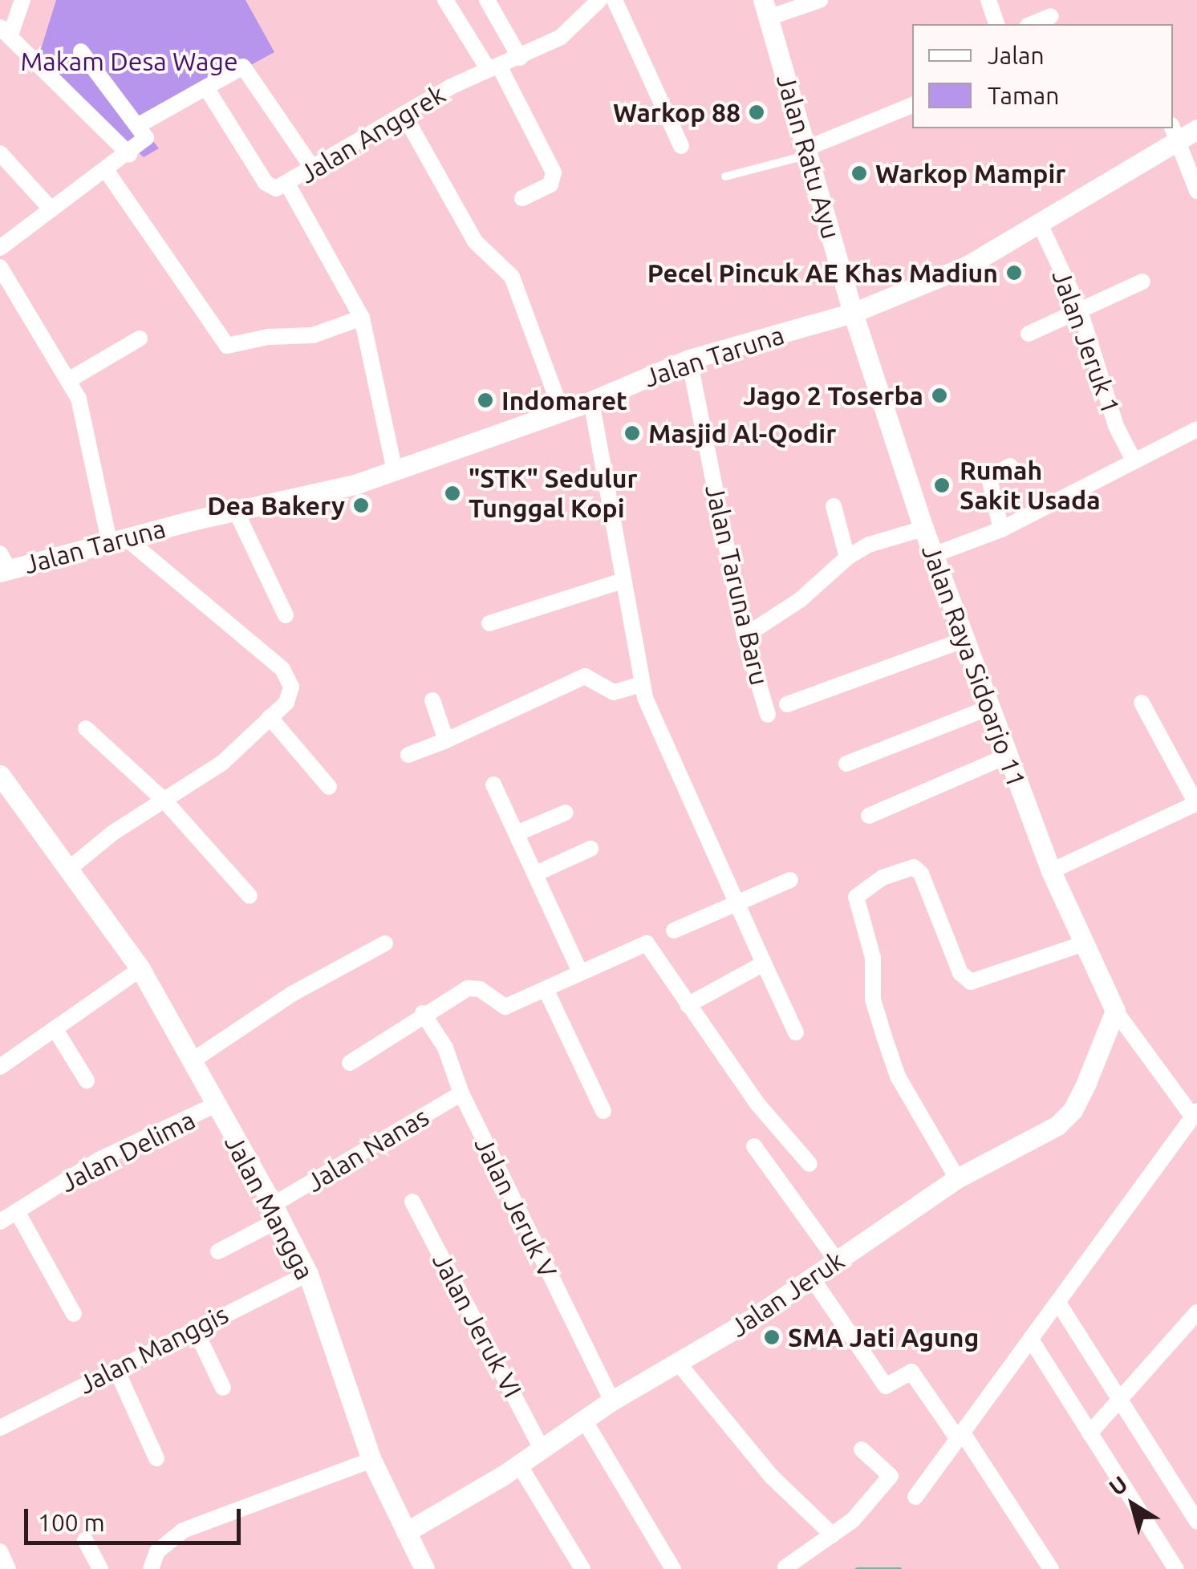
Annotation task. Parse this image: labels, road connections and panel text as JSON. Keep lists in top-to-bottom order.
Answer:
{
  "streets": {
    "street": [
      "Jalan Anggrek",
      "Jalan Ratu Ayu",
      "Jalan Jeruk 1",
      "Jalan Taruna",
      "Jalan Taruna Baru",
      "Jalan Raya Sidoarjo 11",
      "Jalan Nanas",
      "Jalan Delima",
      "Jalan Mangga",
      "Jalan Jeruk V",
      "Jalan Jeruk",
      "Jalan Jeruk VI",
      "Jalan Manggis"
    ]
  },
  "crossings": [
    ["Jalan Anggrek", "Jalan Taruna"],
    ["Jalan Ratu Ayu", "Jalan Taruna"],
    ["Jalan Ratu Ayu", "Jalan Raya Sidoarjo 11"],
    ["Jalan Jeruk 1", "Jalan Taruna"],
    ["Jalan Taruna", "Jalan Taruna Baru"],
    ["Jalan Taruna", "Jalan Raya Sidoarjo 11"],
    ["Jalan Raya Sidoarjo 11", "Jalan Jeruk"],
    ["Jalan Nanas", "Jalan Mangga"],
    ["Jalan Nanas", "Jalan Jeruk V"],
    ["Jalan Delima", "Jalan Mangga"],
    ["Jalan Mangga", "Jalan Jeruk"],
    ["Jalan Mangga", "Jalan Manggis"],
    ["Jalan Jeruk V", "Jalan Jeruk"],
    ["Jalan Jeruk", "Jalan Jeruk VI"]
  ],
  "parks": ["Makam Desa Wage"],
  "places": [
    "Warkop 88",
    "Warkop Mampir",
    "Pecel Pincuk AE Khas Madiun",
    "Jago 2 Toserba",
    "Indomaret",
    "Masjid Al-Qodir",
    "Rumah Sakit Usada",
    "\"STK\" Sedulur Tunggal Kopi",
    "Dea Bakery",
    "SMA Jati Agung"
  ],
  "legend": ["Jalan", "Taman"],
  "scale_bar": "100 m",
  "north": "top left"
}
